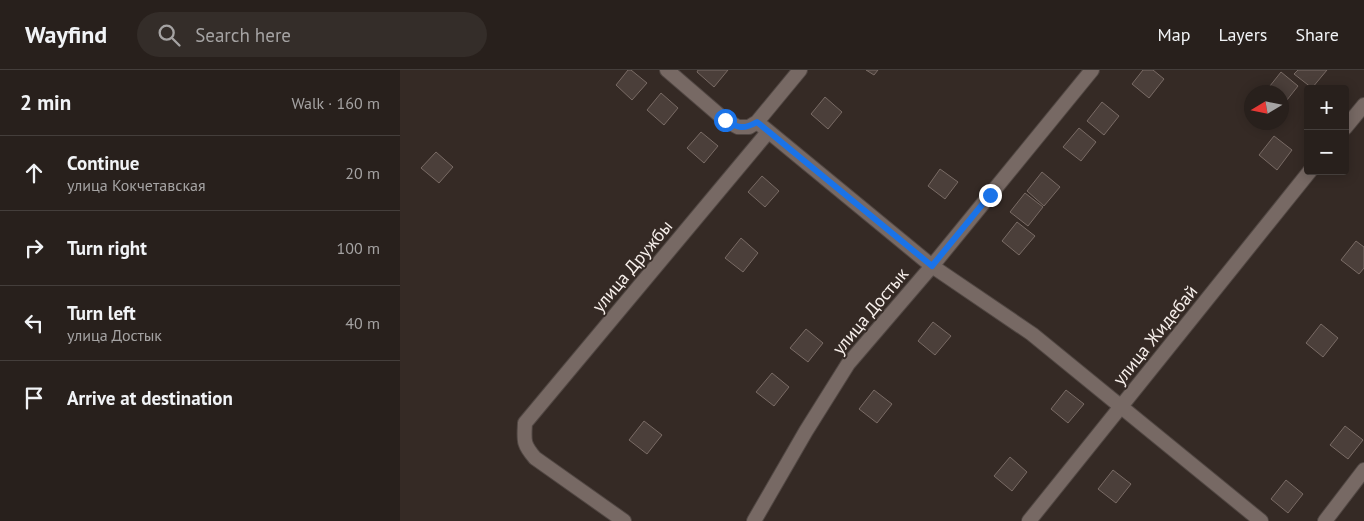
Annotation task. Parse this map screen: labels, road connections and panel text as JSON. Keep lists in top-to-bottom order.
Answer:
{
  "streets": {
    "street": ["улица Дружбы", "улица Достык", "улица Жидебай"]
  },
  "north": "left",
  "page": {
    "header": "Wayfind",
    "search": "Search here",
    "nav": ["Map", "Layers", "Share"],
    "heading": ["2 min", "Walk · 160 m"],
    "map_buttons": ["+", "−"],
    "list": [
      ["Continue", "улица Кокчетавская", "20 m"],
      ["Turn right", "100 m"],
      ["Turn left", "улица Достык", "40 m"],
      "Arrive at destination"
    ]
  }
}
